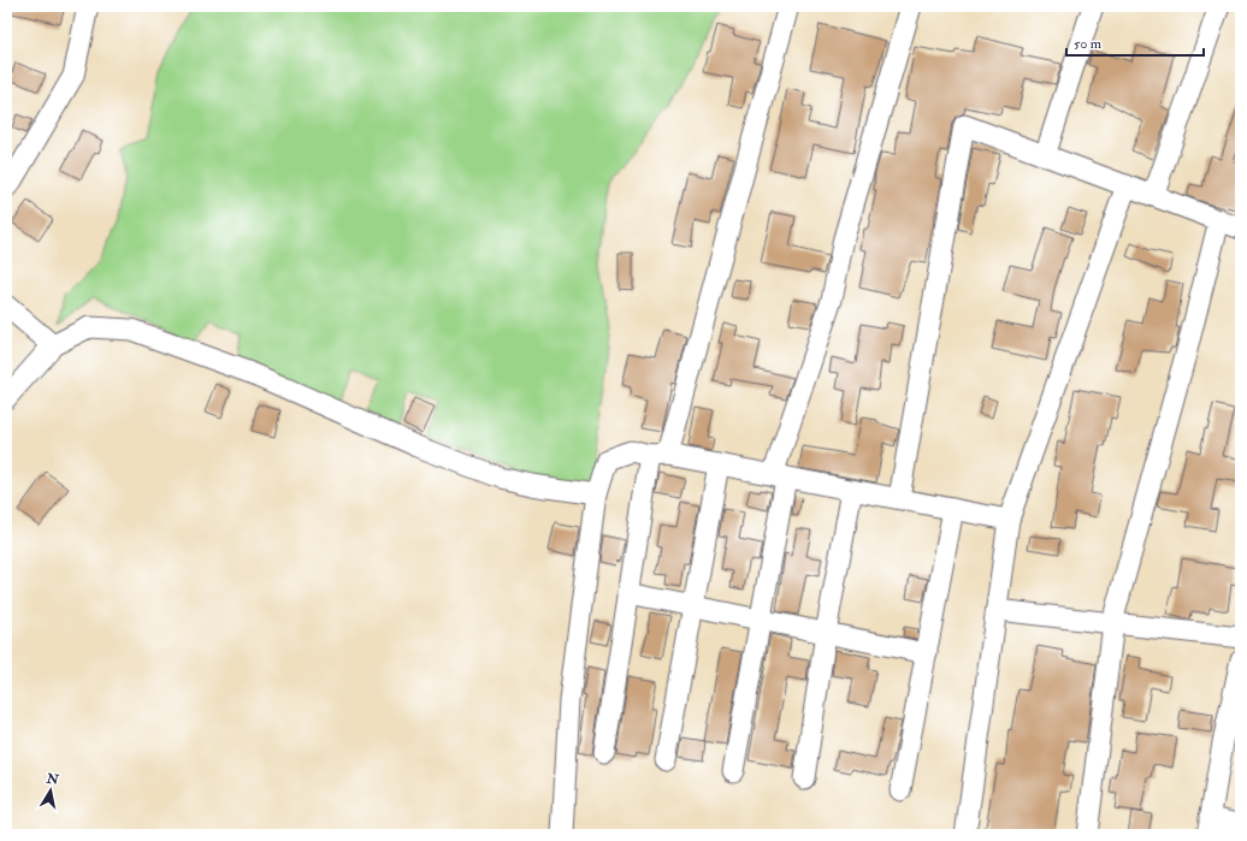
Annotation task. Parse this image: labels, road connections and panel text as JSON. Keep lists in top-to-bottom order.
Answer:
{
  "scale_bar": "50 m",
  "north": "top"
}
